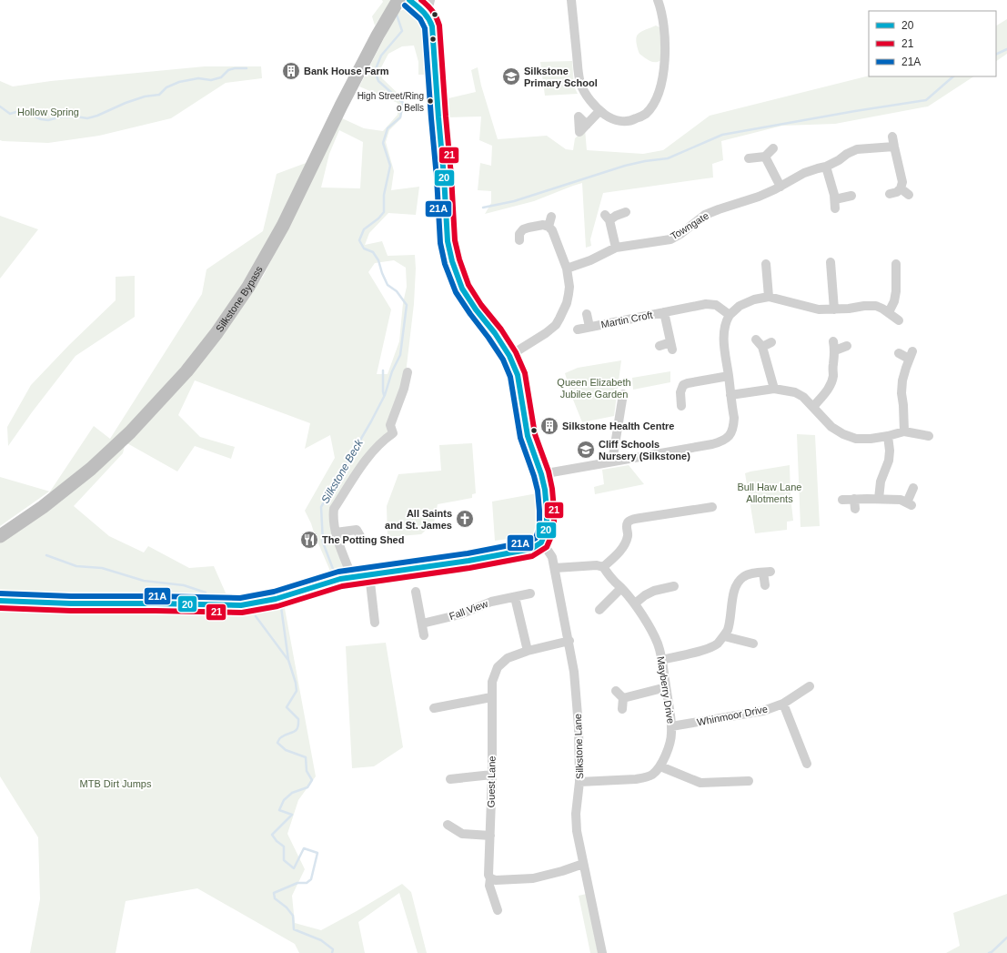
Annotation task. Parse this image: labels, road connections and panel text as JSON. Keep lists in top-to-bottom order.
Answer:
{
  "streets": {
    "highway": ["Silkstone Bypass"],
    "street": [
      "Towngate",
      "Martin Croft",
      "Fall View",
      "Mayberry Drive",
      "Whinmoor Drive",
      "Silkstone Lane",
      "Guest Lane"
    ]
  },
  "crossings": [
    ["Mayberry Drive", "Whinmoor Drive"],
    ["Silkstone Lane", "Guest Lane"]
  ],
  "water": ["Silkstone Beck"],
  "parks": [
    "Hollow Spring",
    "Queen Elizabeth Jubilee Garden",
    "Bull Haw Lane Allotments",
    "MTB Dirt Jumps"
  ],
  "places": {
    "building": ["Bank House Farm", "Silkstone Health Centre"],
    "school or university": ["Silkstone Primary School", "Cliff Schools Nursery (Silkstone)"],
    "other": ["High Street/Ring o Bells"],
    "church": ["All Saints and St. James"],
    "restaurant": ["The Potting Shed"]
  },
  "lines": ["transit line 20", "transit line 21", "transit line 21A"],
  "legend": ["20", "21", "21A"]
}
